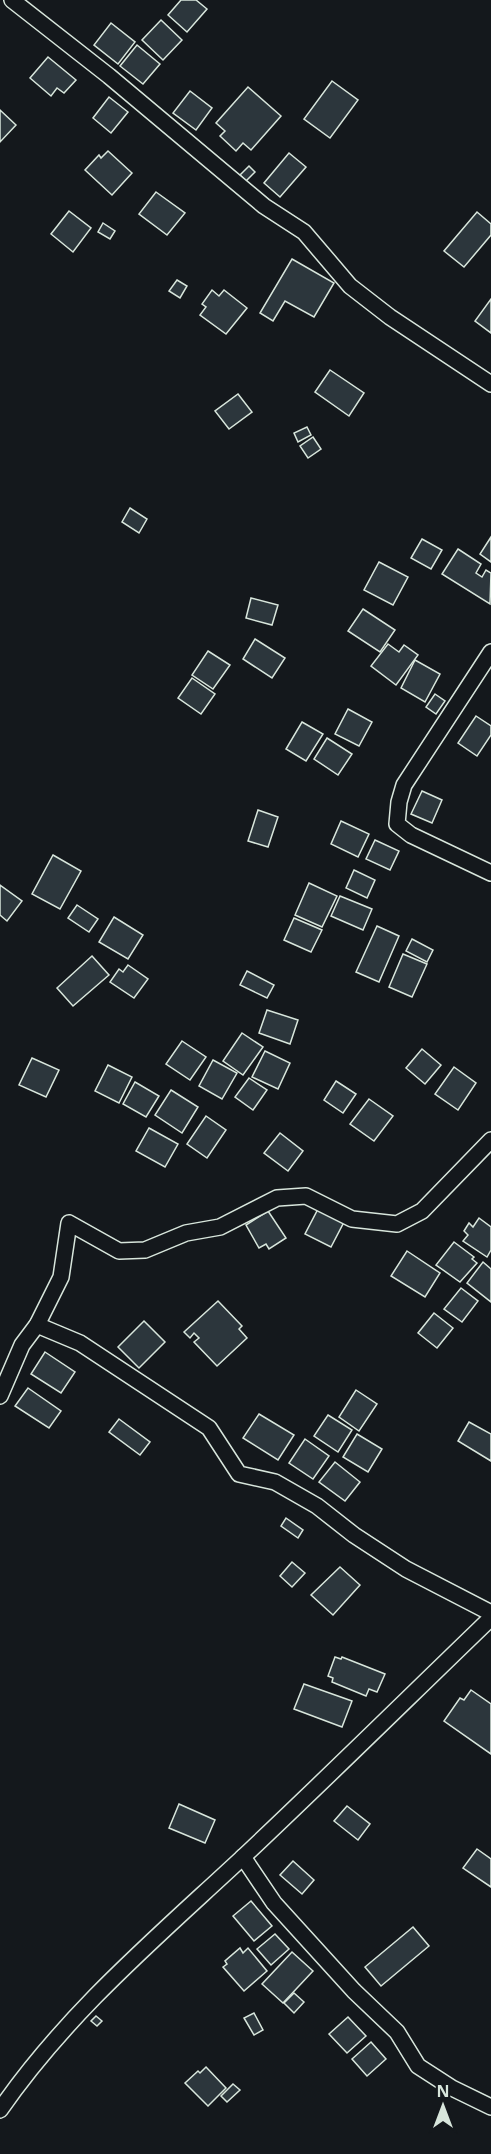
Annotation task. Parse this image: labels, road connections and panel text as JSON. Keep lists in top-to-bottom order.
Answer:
{
  "north": "top"
}
